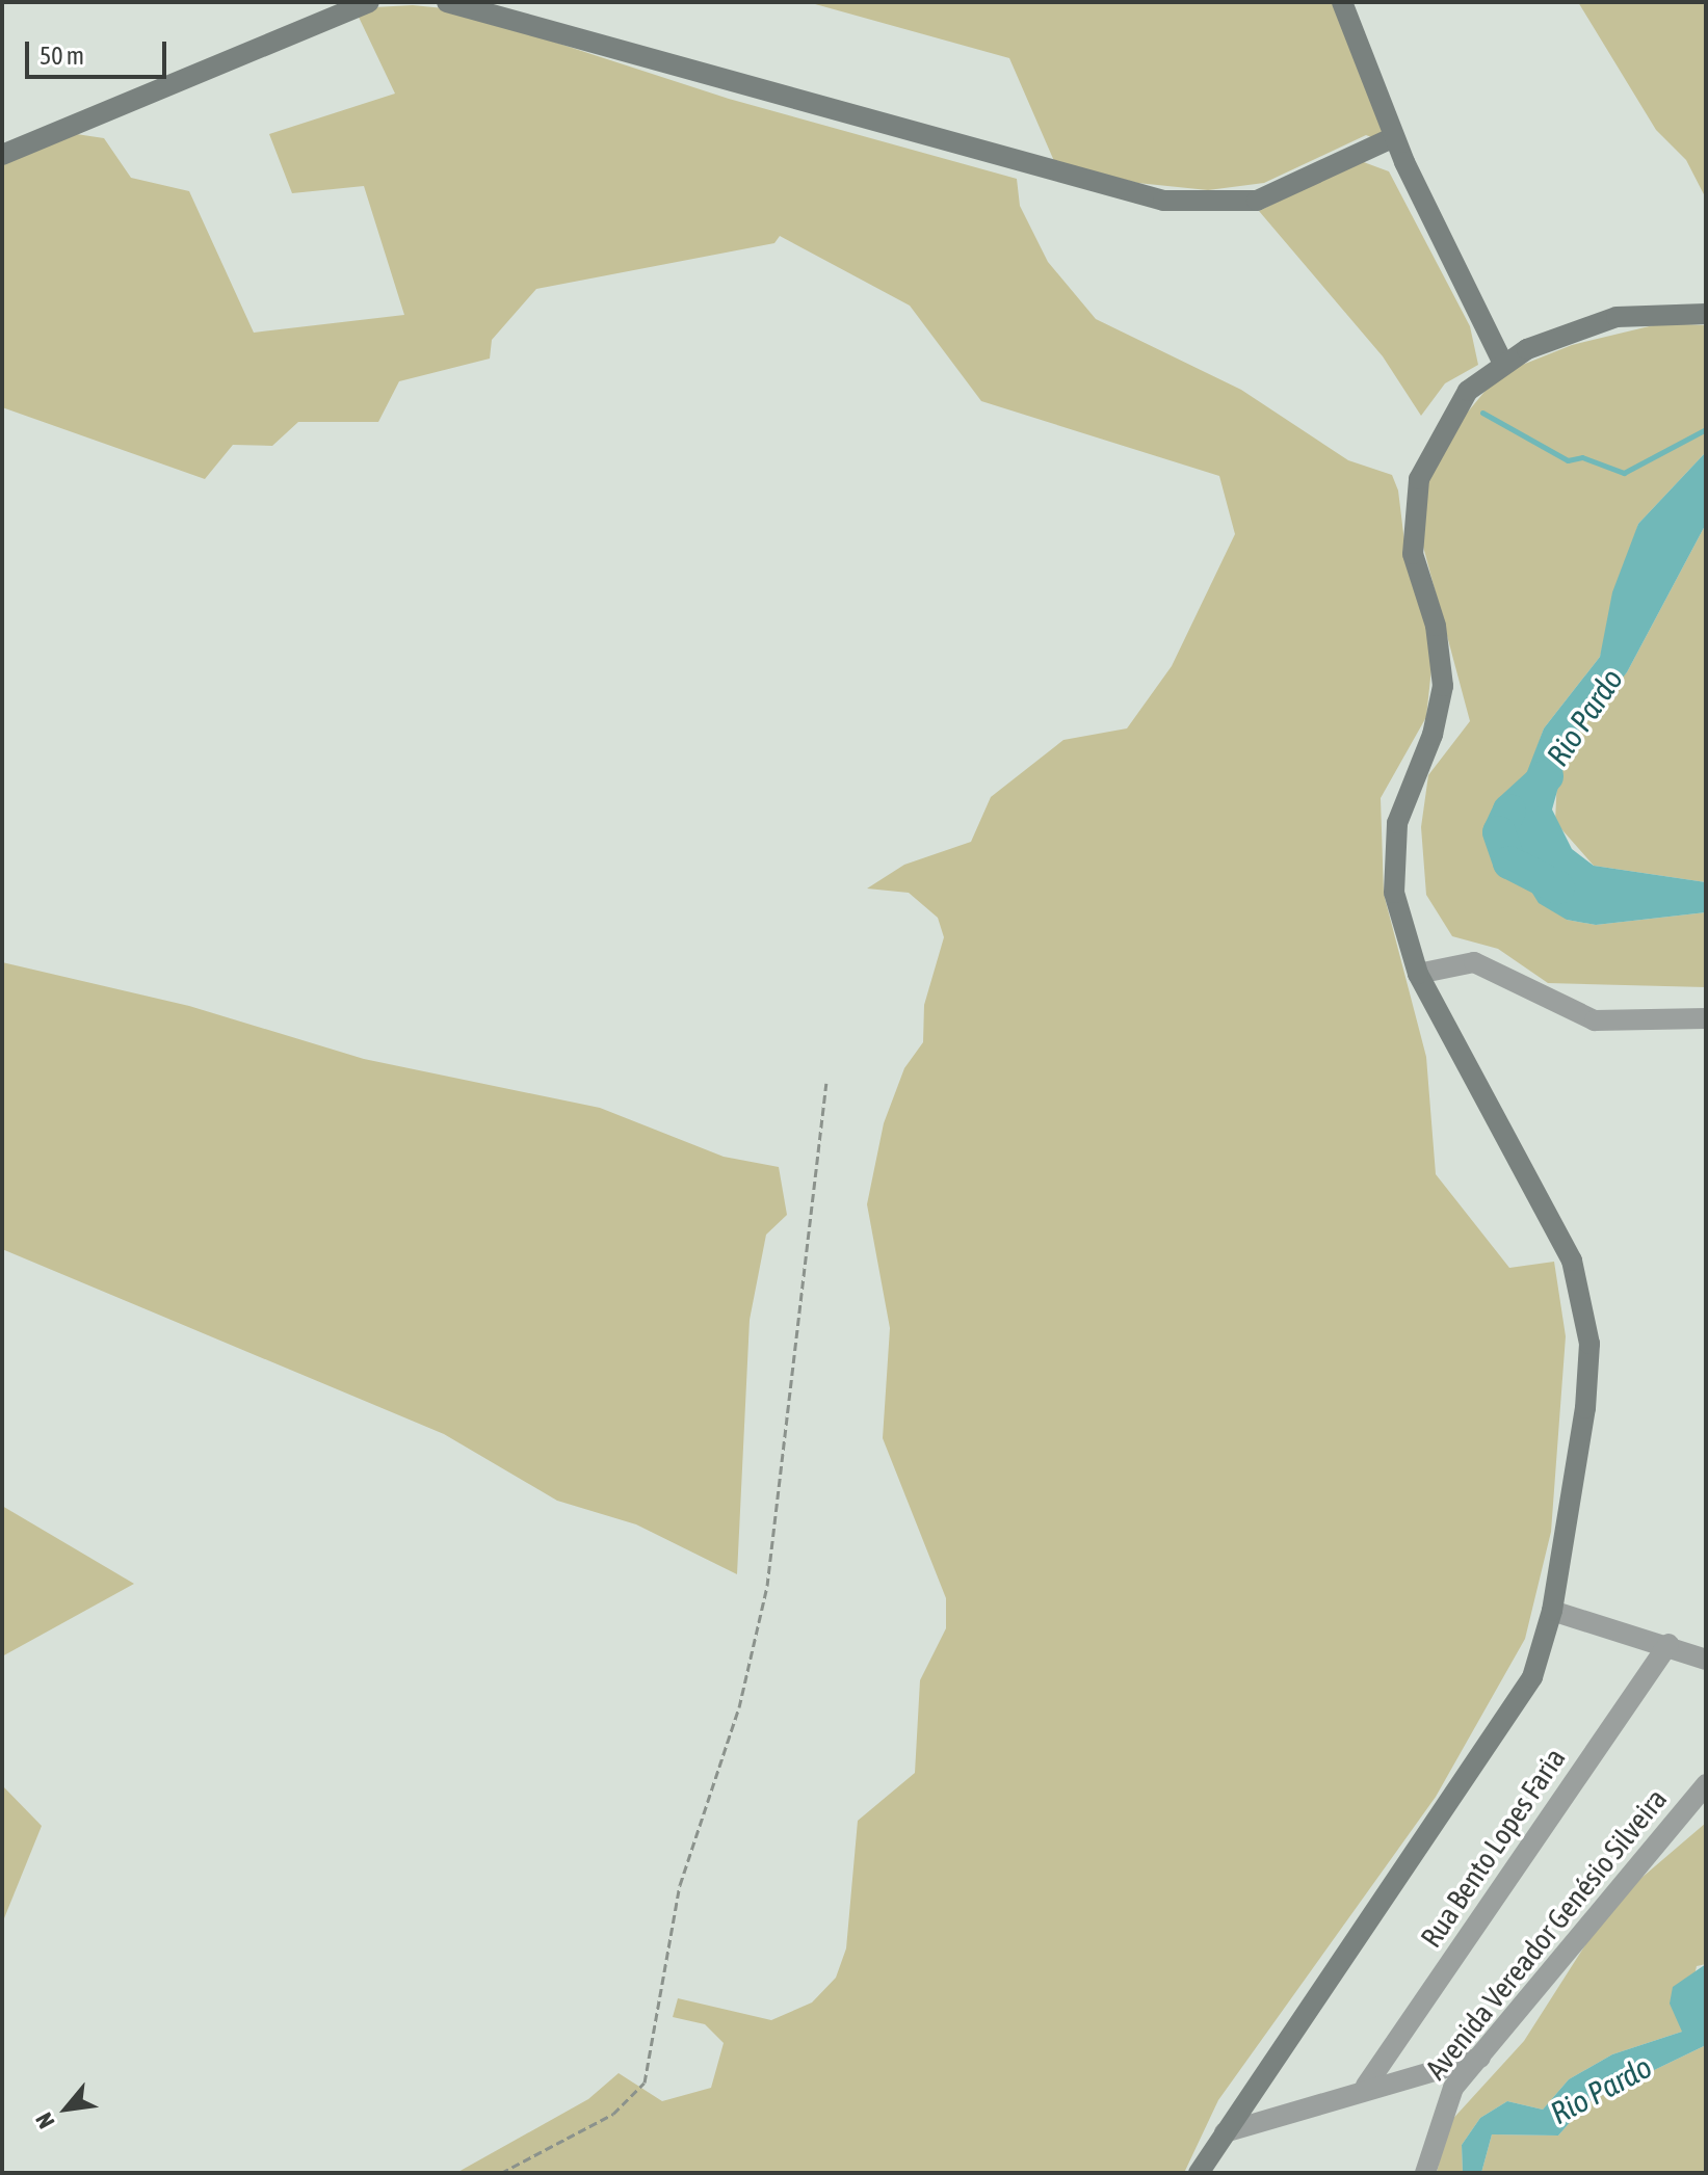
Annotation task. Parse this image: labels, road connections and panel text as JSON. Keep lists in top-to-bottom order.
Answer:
{
  "streets": {
    "street": ["Rua Bento Lopes Faria", "Avenida Vereador Genésio Silveira"]
  },
  "water": ["Rio Pardo"],
  "scale_bar": "50 m",
  "north": "bottom left"
}
